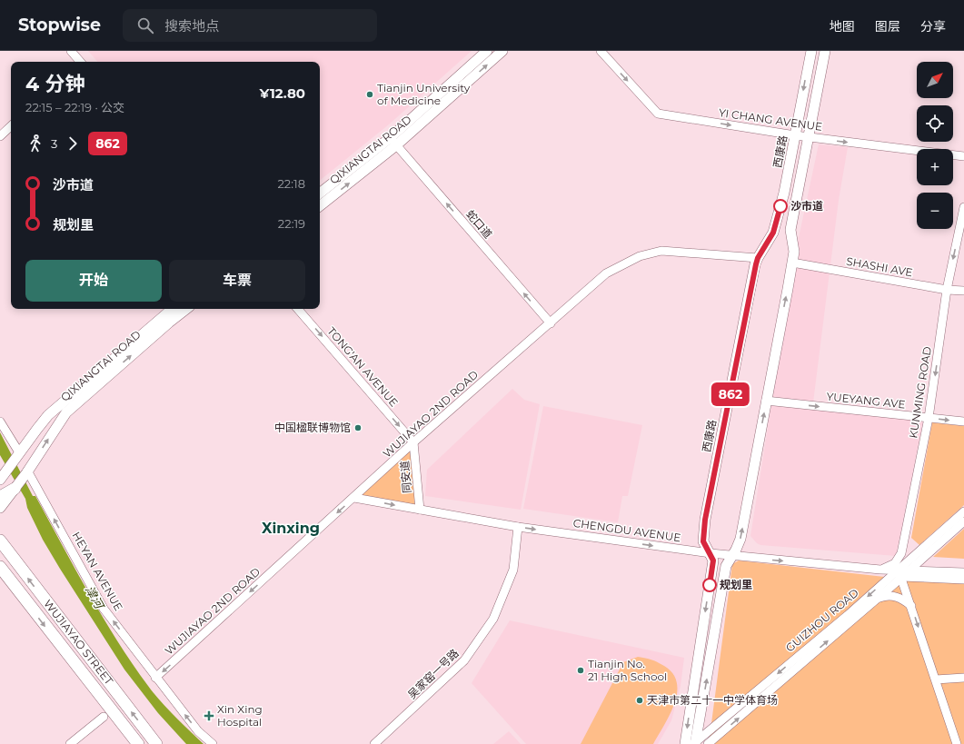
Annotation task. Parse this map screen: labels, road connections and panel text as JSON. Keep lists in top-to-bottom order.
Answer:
{
  "streets": {
    "highway": ["WUJIAYAO STREET"],
    "main road": ["QIXIANGTAI ROAD", "西康路"],
    "street": [
      "YI CHANG AVENUE",
      "蛇口道",
      "SHASHI AVE",
      "TONG'AN AVENUE",
      "KUNMING ROAD",
      "YUEYANG AVE",
      "WUJIAYAO 2ND ROAD",
      "同安道",
      "CHENGDU AVENUE",
      "HEYAN AVENUE",
      "GUIZHOU ROAD",
      "吴家窑一号路"
    ]
  },
  "crossings": [
    ["YI CHANG AVENUE", "西康路"],
    ["QIXIANGTAI ROAD", "蛇口道"],
    ["QIXIANGTAI ROAD", "HEYAN AVENUE"],
    ["西康路", "WUJIAYAO 2ND ROAD"],
    ["西康路", "CHENGDU AVENUE"],
    ["蛇口道", "WUJIAYAO 2ND ROAD"],
    ["SHASHI AVE", "KUNMING ROAD"],
    ["TONG'AN AVENUE", "WUJIAYAO 2ND ROAD"],
    ["TONG'AN AVENUE", "同安道"],
    ["KUNMING ROAD", "YUEYANG AVE"],
    ["KUNMING ROAD", "CHENGDU AVENUE"],
    ["WUJIAYAO 2ND ROAD", "同安道"],
    ["WUJIAYAO 2ND ROAD", "CHENGDU AVENUE"],
    ["WUJIAYAO 2ND ROAD", "HEYAN AVENUE"],
    ["同安道", "CHENGDU AVENUE"],
    ["CHENGDU AVENUE", "GUIZHOU ROAD"],
    ["CHENGDU AVENUE", "吴家窑一号路"]
  ],
  "one_way": [
    "YI CHANG AVENUE",
    "蛇口道",
    "TONG'AN AVENUE",
    "KUNMING ROAD",
    "YUEYANG AVE",
    "WUJIAYAO 2ND ROAD",
    "CHENGDU AVENUE",
    "HEYAN AVENUE"
  ],
  "districts": ["Xinxing"],
  "water": ["津河"],
  "places": {
    "other": [
      "Tianjin University of Medicine",
      "沙市道",
      "中国楹联博物馆",
      "规划里",
      "Tianjin No. 21 High School",
      "天津市第二十一中学体育场"
    ],
    "health": ["Xin Xing Hospital"]
  },
  "lines": ["bus line 862"],
  "north": "top right",
  "page": {
    "header": "Stopwise",
    "search": "搜索地点",
    "nav": ["地图", "图层", "分享"],
    "on_map": "862",
    "map_buttons": ["+", "−"],
    "heading": ["4 分钟", "22:15 – 22:19 · 公交", "¥12.80"],
    "legs": ["3", "862"],
    "list": [
      {
        "name": "沙市道",
        "value": "22:18"
      },
      {
        "name": "规划里",
        "value": "22:19"
      }
    ],
    "buttons": ["开始", "车票"]
  }
}
